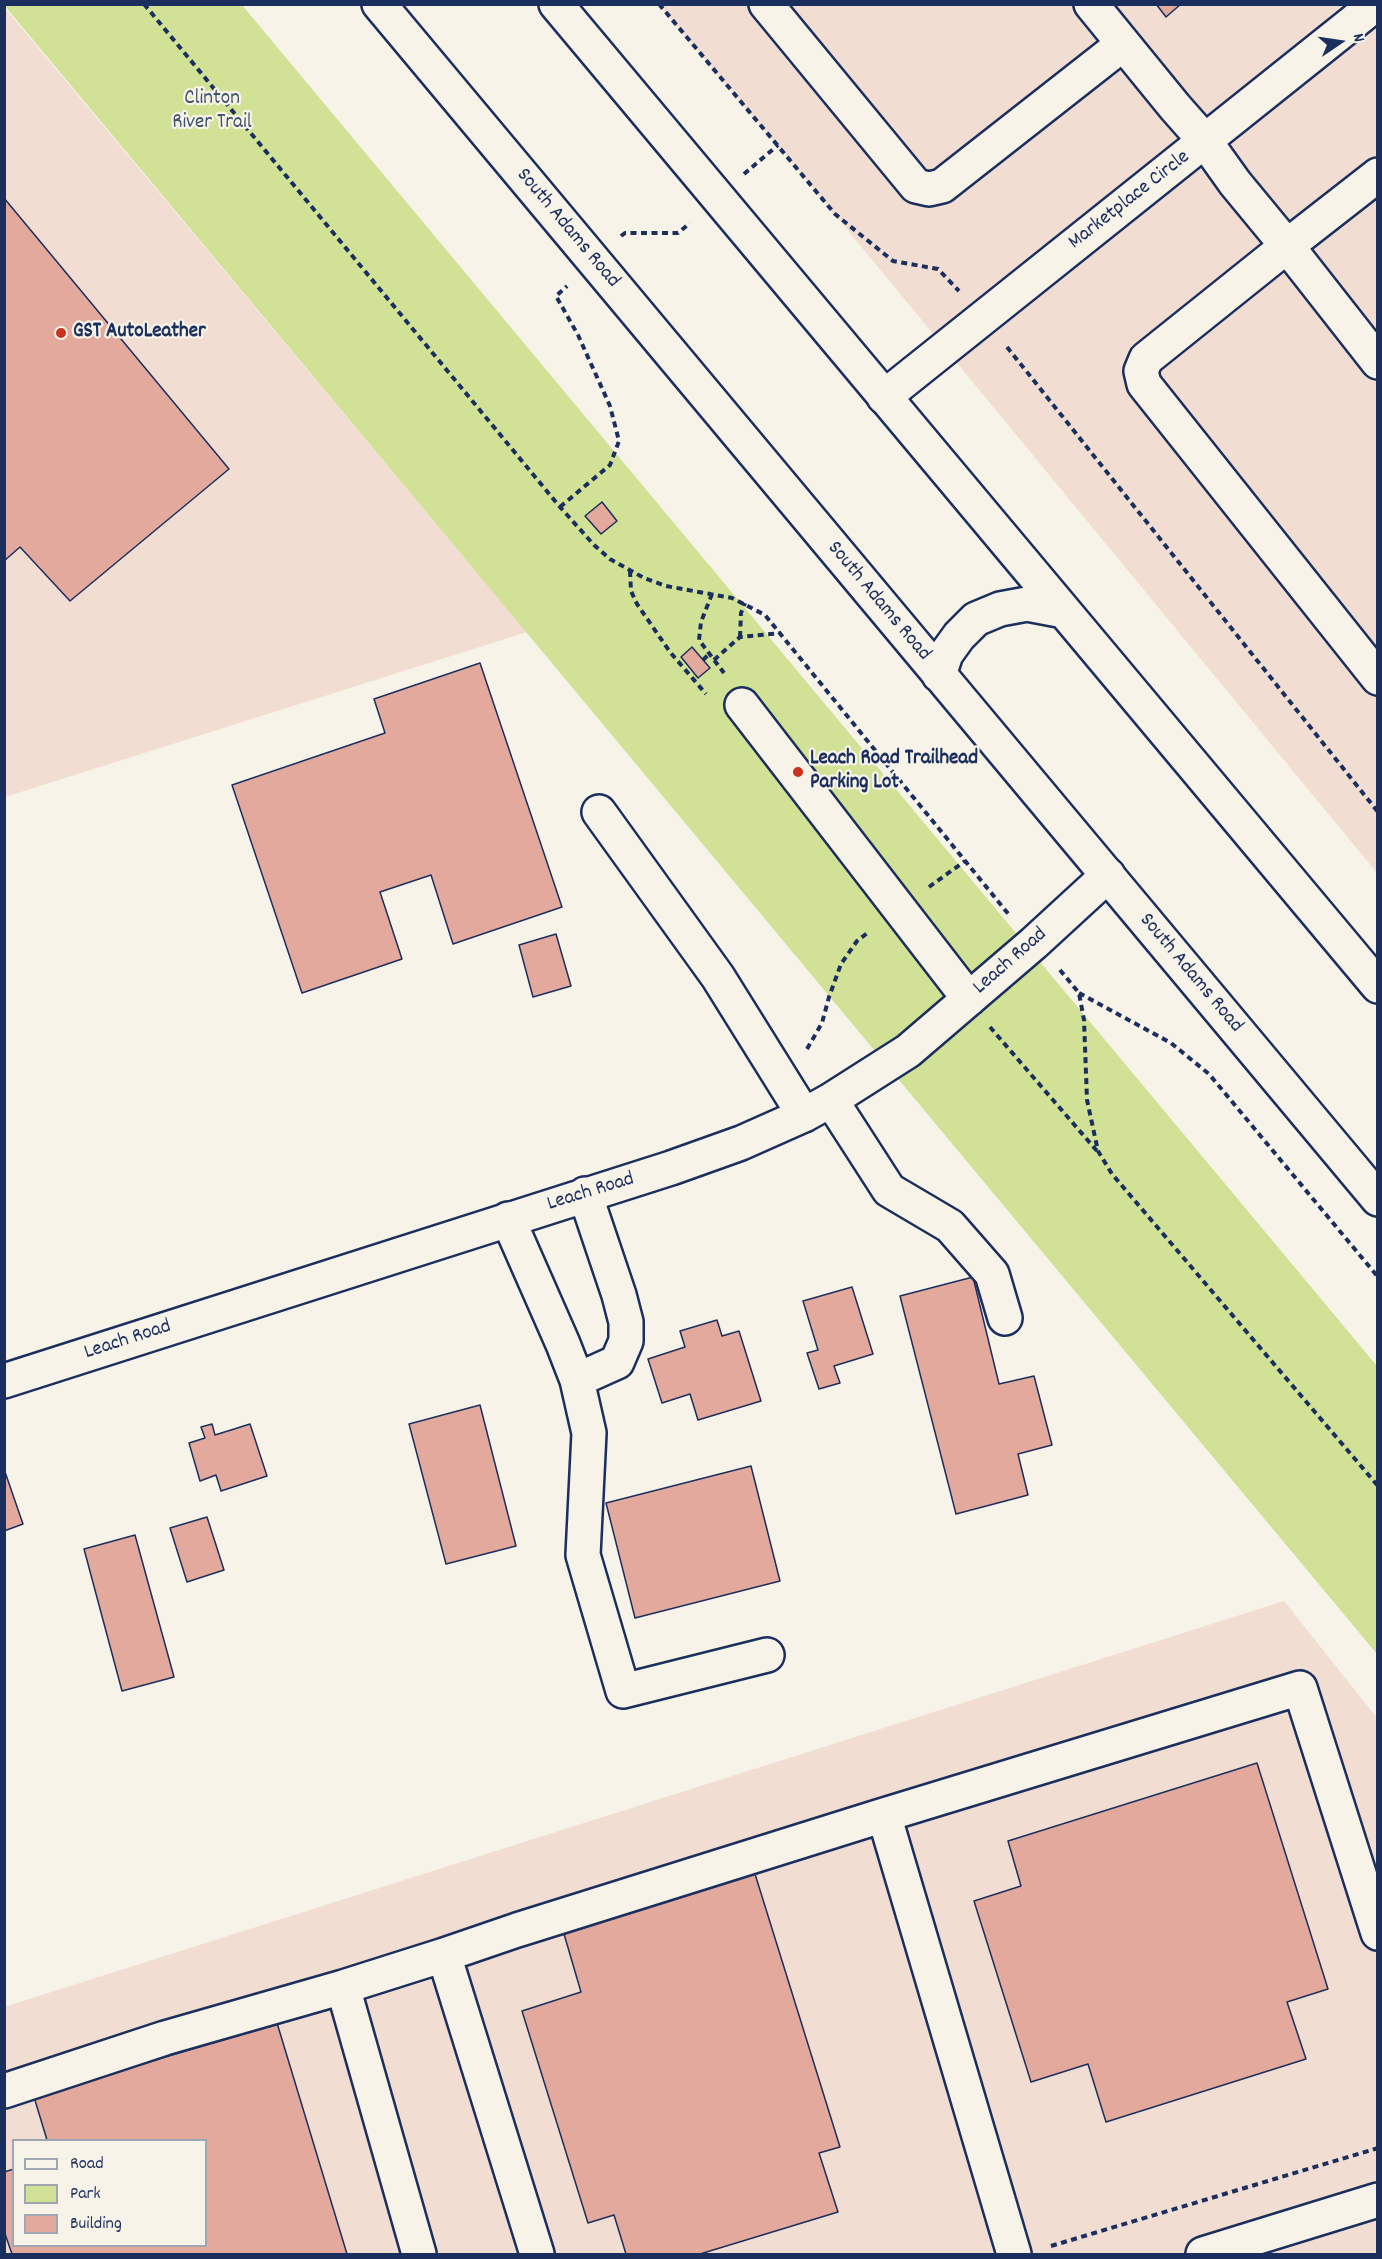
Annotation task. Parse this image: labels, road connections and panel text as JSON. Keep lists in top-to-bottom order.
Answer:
{
  "streets": {
    "main road": ["Marketplace Circle", "South Adams Road", "Leach Road"]
  },
  "crossings": [
    ["South Adams Road", "Leach Road"]
  ],
  "parks": ["Clinton River Trail"],
  "places": ["GST AutoLeather", "Leach Road Trailhead Parking Lot"],
  "legend": ["Road", "Park", "Building"],
  "north": "right"
}
